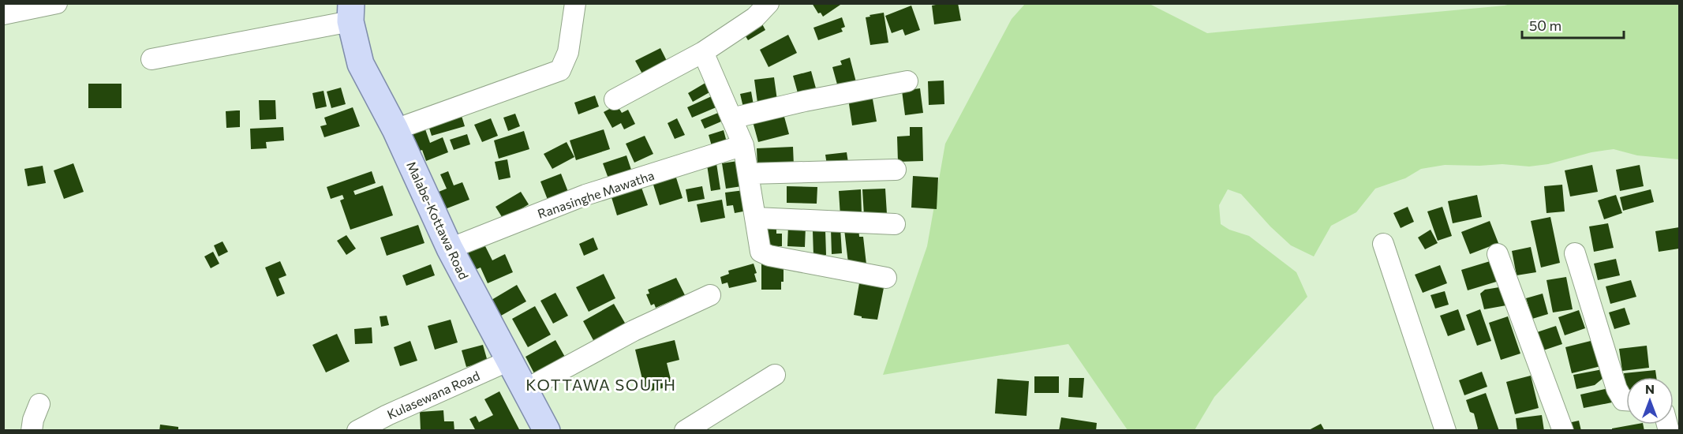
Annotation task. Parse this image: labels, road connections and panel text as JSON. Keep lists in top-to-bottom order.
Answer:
{
  "streets": {
    "main road": ["Malabe-Kottawa Road"],
    "street": ["Ranasinghe Mawatha", "Kulasewana Road"]
  },
  "crossings": [
    ["Ranasinghe Mawatha", "Malabe-Kottawa Road"],
    ["Malabe-Kottawa Road", "Kulasewana Road"]
  ],
  "districts": ["KOTTAWA SOUTH"],
  "scale_bar": "50 m",
  "north": "top"
}
